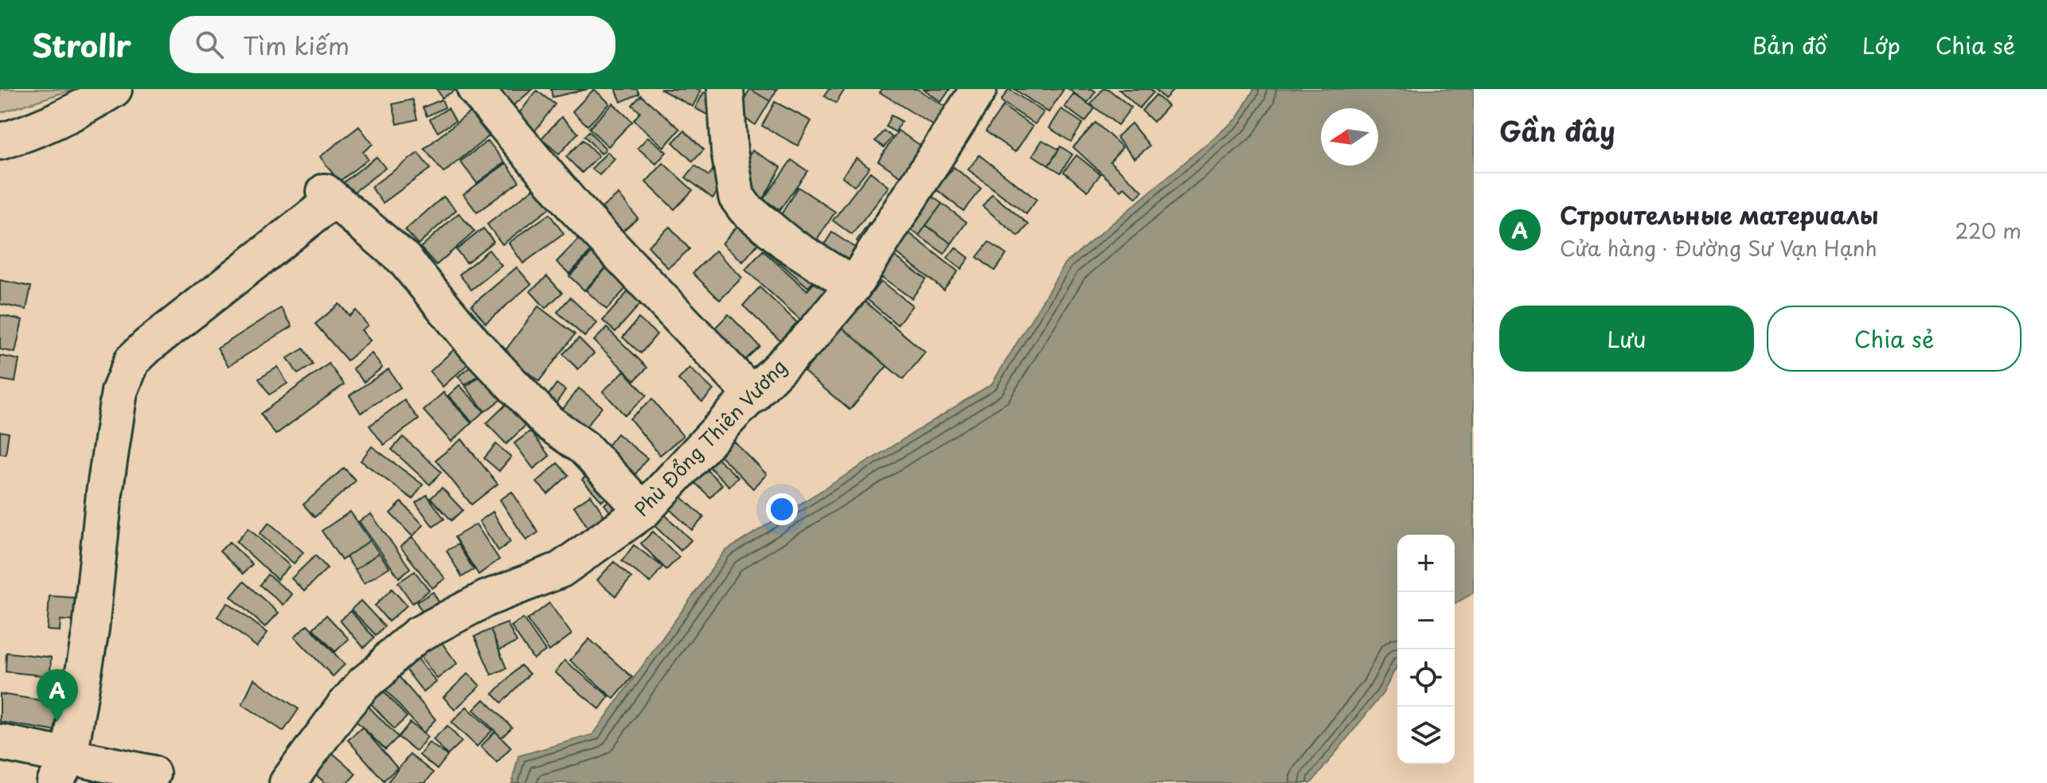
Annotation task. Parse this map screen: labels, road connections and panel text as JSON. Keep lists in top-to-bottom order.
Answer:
{
  "streets": {
    "street": ["Phù Đổng Thiên Vương"]
  },
  "north": "left",
  "page": {
    "header": "Strollr",
    "search": "Tìm kiếm",
    "nav": ["Bản đồ", "Lớp", "Chia sẻ"],
    "heading": "Gần đây",
    "list": [
      {
        "mark": "A",
        "name": "Строительные материалы",
        "note": "Cửa hàng · Đường Sư Vạn Hạnh",
        "value": "220 m"
      }
    ],
    "buttons": ["Lưu", "Chia sẻ"],
    "map_buttons": ["+", "−"],
    "pins": "A"
  }
}
